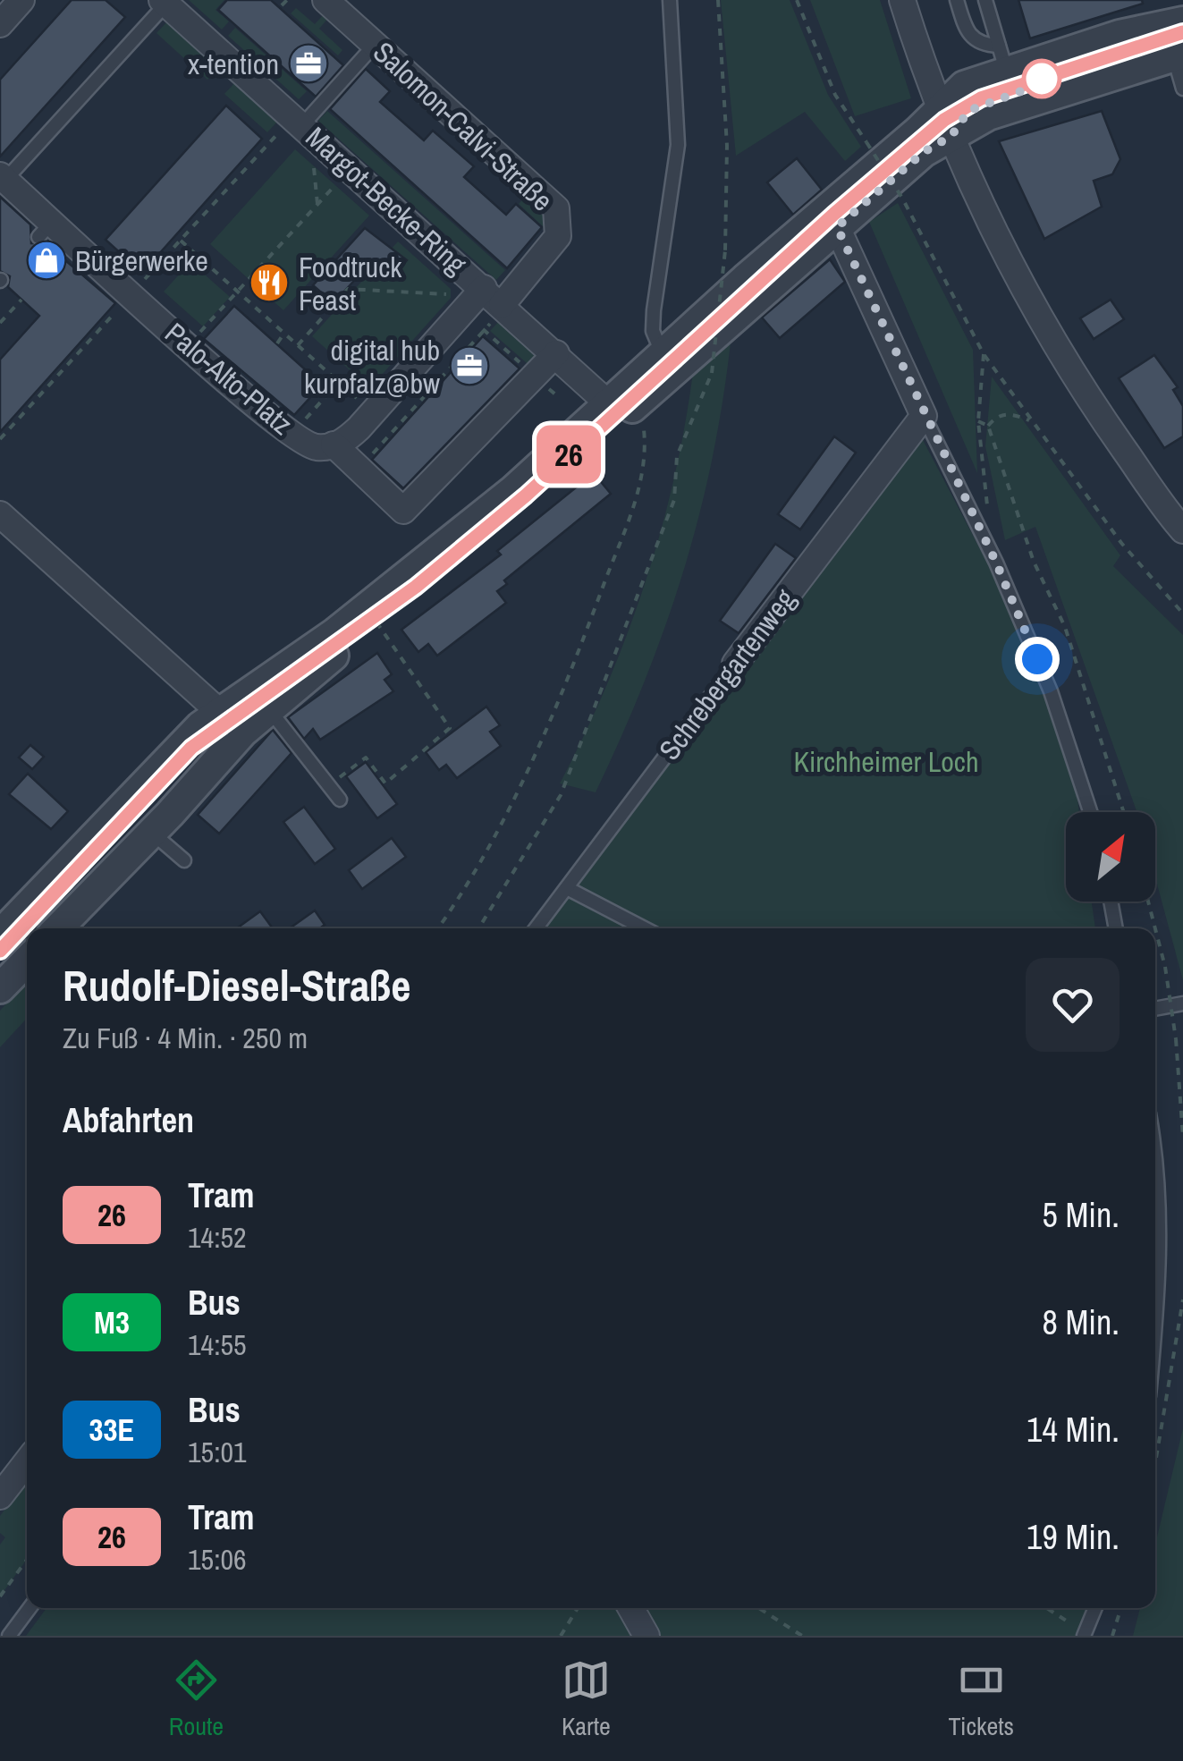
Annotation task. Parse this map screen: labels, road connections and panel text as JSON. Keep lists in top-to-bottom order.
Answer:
{
  "streets": {
    "street": [
      "Salomon-Calvi-Straße",
      "Margot-Becke-Ring",
      "Palo-Alto-Platz",
      "Schrebergartenweg"
    ]
  },
  "crossings": [
    ["Salomon-Calvi-Straße", "Margot-Becke-Ring"]
  ],
  "parks": ["Kirchheimer Loch"],
  "places": {
    "office": ["x-tention", "digital hub kurpfalz@bw"],
    "shop": ["Bürgerwerke"],
    "restaurant": ["Foodtruck Feast"]
  },
  "lines": ["tram line 26"],
  "north": "top right",
  "page": {
    "on_map": "26",
    "heading": [
      ["Rudolf-Diesel-Straße", "Zu Fuß · 4 Min. · 250 m"],
      "Abfahrten"
    ],
    "list": [
      {
        "mark": "26",
        "name": "Tram",
        "note": "14:52",
        "value": "5 Min."
      },
      {
        "mark": "M3",
        "name": "Bus",
        "note": "14:55",
        "value": "8 Min."
      },
      {
        "mark": "33E",
        "name": "Bus",
        "note": "15:01",
        "value": "14 Min."
      },
      {
        "mark": "26",
        "name": "Tram",
        "note": "15:06",
        "value": "19 Min."
      }
    ],
    "tabs": ["Route", "Karte", "Tickets"]
  }
}
